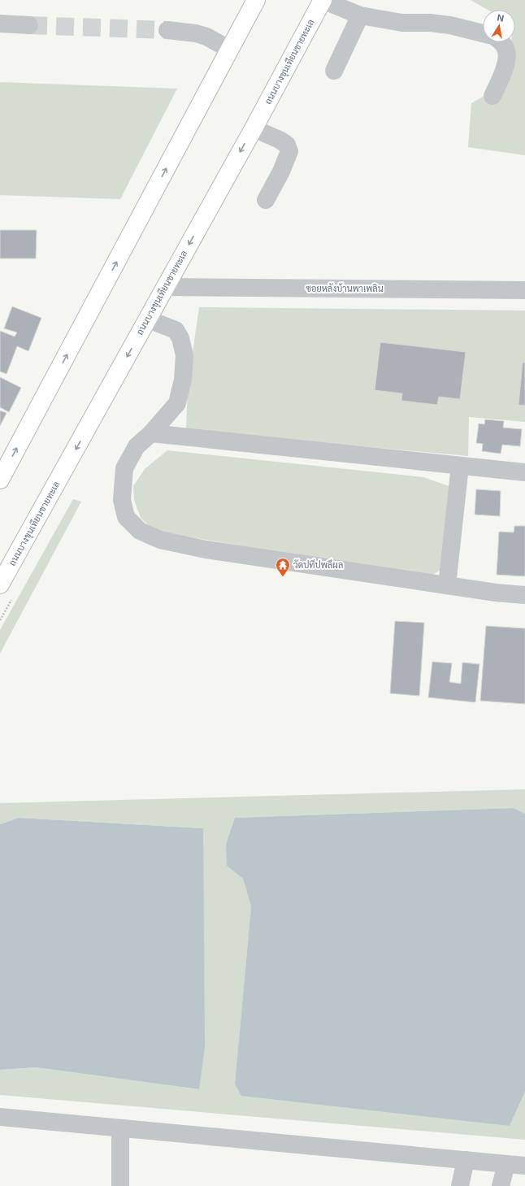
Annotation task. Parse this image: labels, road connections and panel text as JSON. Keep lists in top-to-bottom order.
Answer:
{
  "streets": {
    "main road": ["ถนนบางขุนเทียนชายทะเล"],
    "street": ["ซอยหลังบ้านพาเพลิน"]
  },
  "crossings": [
    ["ถนนบางขุนเทียนชายทะเล", "ซอยหลังบ้านพาเพลิน"]
  ],
  "places": {
    "temple": ["วัดปทีปพลีผล"]
  },
  "north": "top"
}
